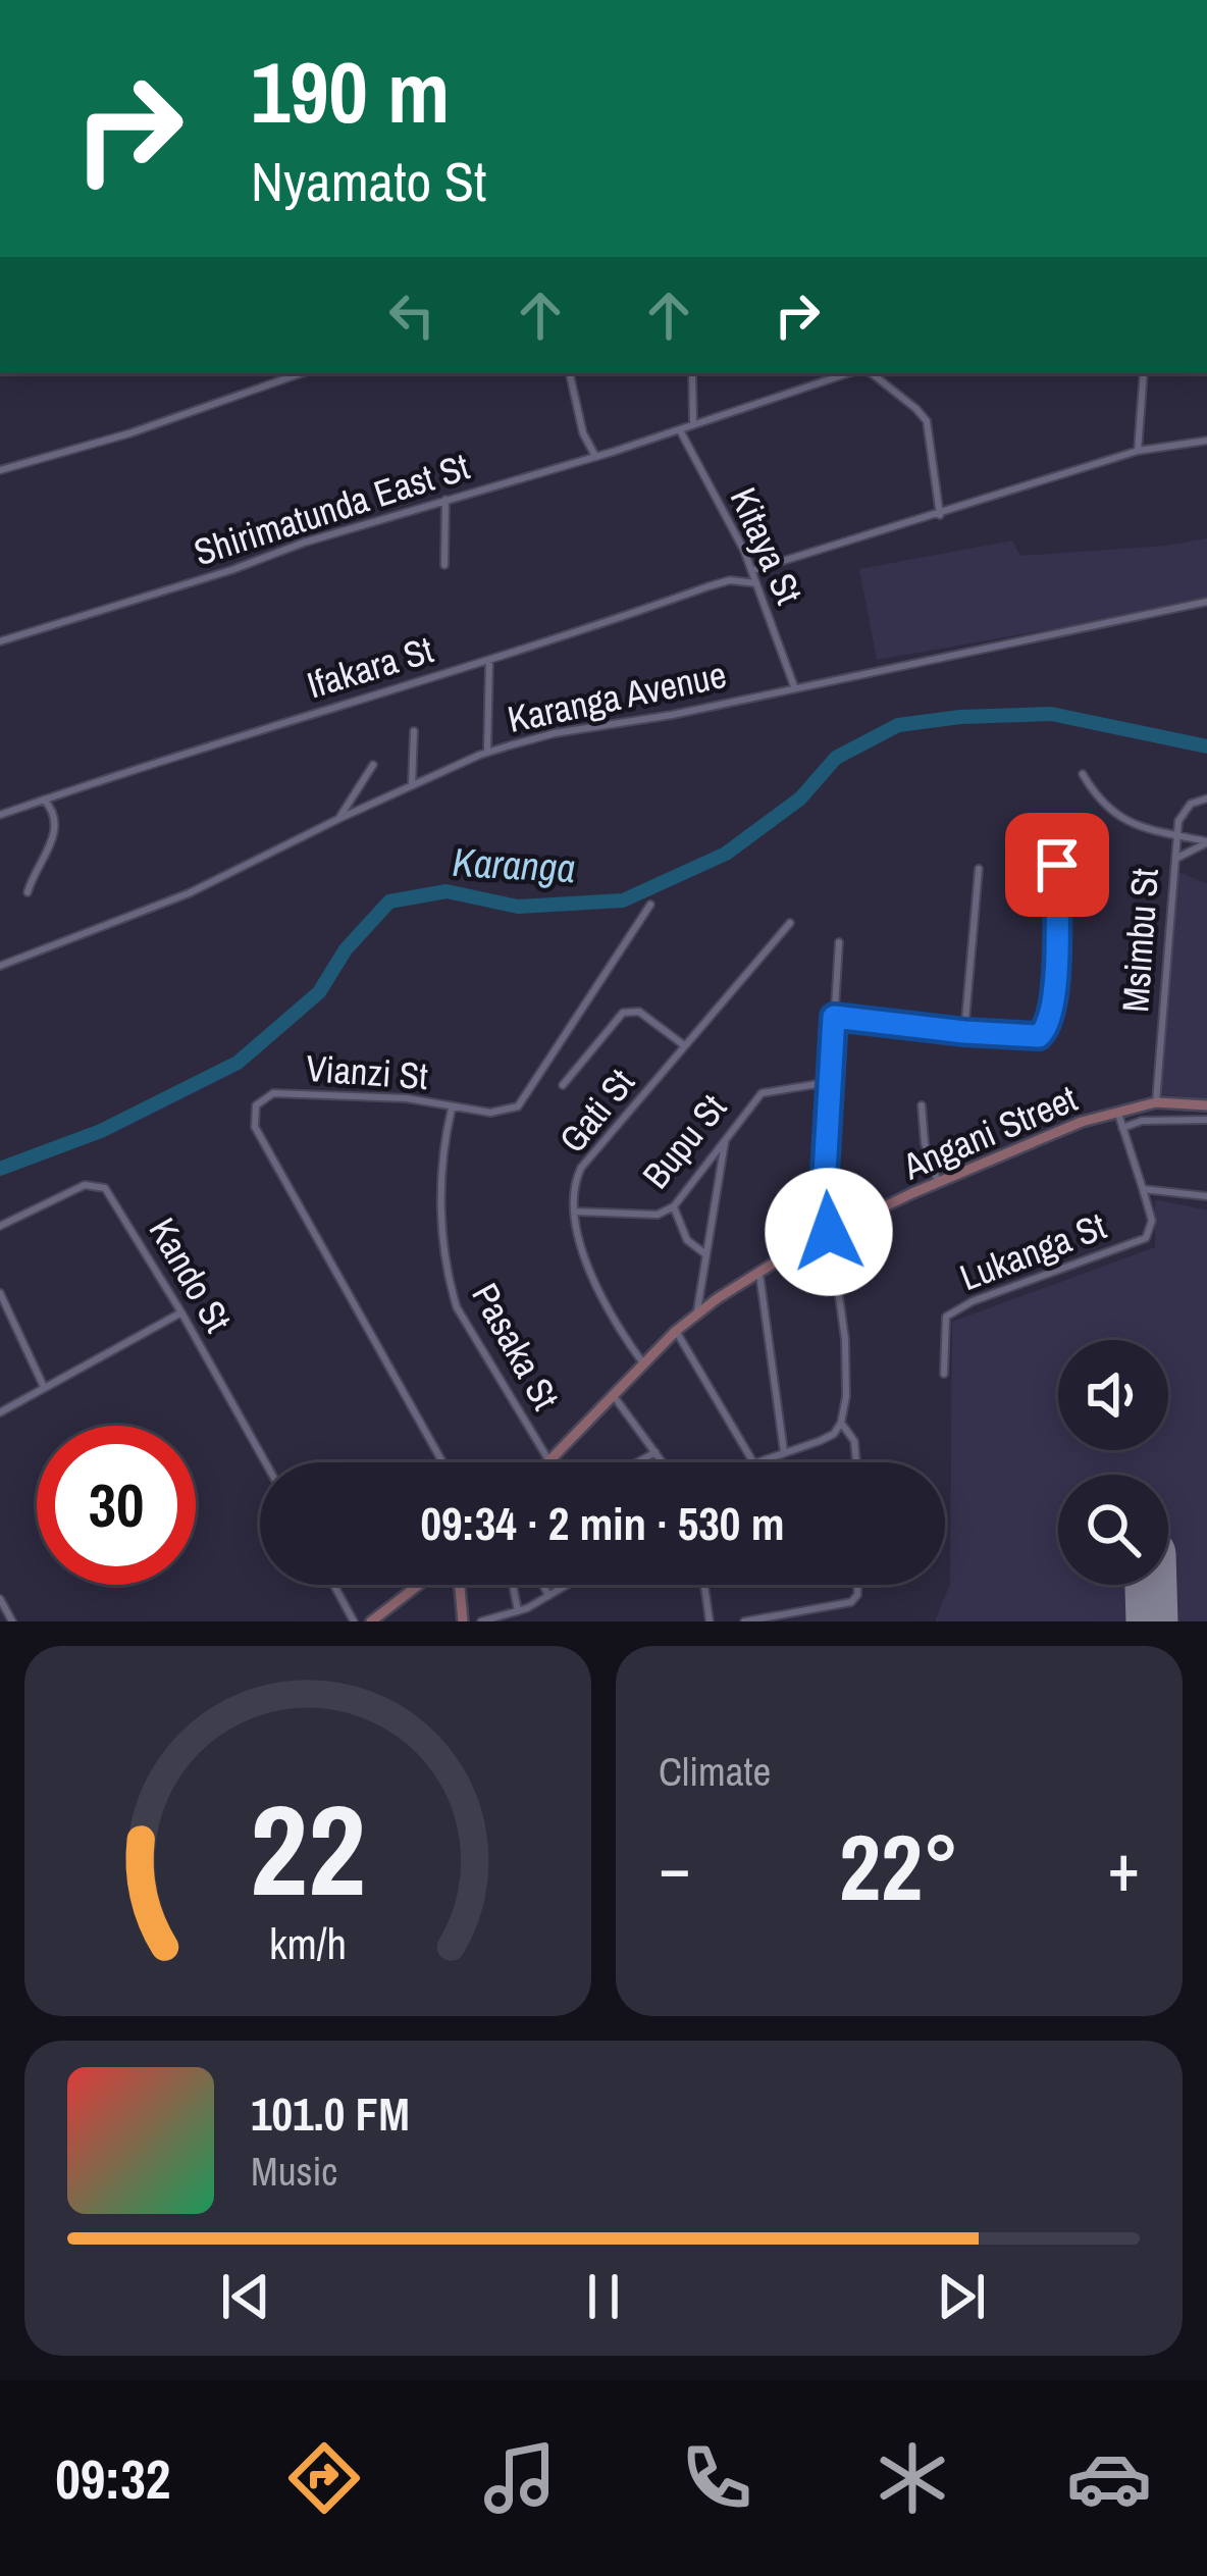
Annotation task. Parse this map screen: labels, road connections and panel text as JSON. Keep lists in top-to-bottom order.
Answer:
{
  "streets": {
    "street": [
      "Shirimatunda East St",
      "Kitaya St",
      "Ifakara St",
      "Karanga Avenue",
      "Msimbu St",
      "Vianzi St",
      "Gati St",
      "Angani Street",
      "Bupu St",
      "Lukanga St",
      "Kando St",
      "Pasaka St"
    ]
  },
  "crossings": [
    ["Shirimatunda East St", "Kitaya St"],
    ["Kitaya St", "Ifakara St"],
    ["Kitaya St", "Karanga Avenue"],
    ["Msimbu St", "Angani Street"],
    ["Vianzi St", "Pasaka St"],
    ["Gati St", "Angani Street"],
    ["Gati St", "Bupu St"],
    ["Angani Street", "Pasaka St"]
  ],
  "water": ["Karanga"],
  "page": {
    "turn": ["190 m", "Nyamato St"],
    "limit": "30",
    "trip": "09:34 · 2 min · 530 m",
    "tile": "Climate",
    "heat": ["−", "22°", "+"],
    "song": ["101.0 FM", "Music"],
    "tabs": "09:32",
    "gauge": ["22", "km/h"]
  }
}
